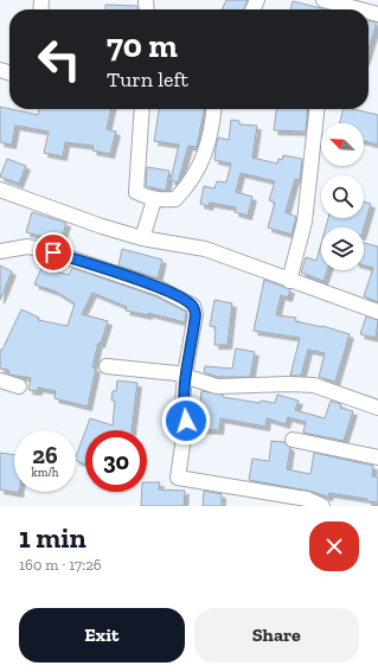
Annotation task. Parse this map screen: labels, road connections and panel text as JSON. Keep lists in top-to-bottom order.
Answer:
{
  "north": "top left",
  "page": {
    "turn": ["70 m", "Turn left"],
    "speed": "26 km/h",
    "limit": "30",
    "heading": ["1 min", "160 m · 17:26"],
    "buttons": ["Exit", "Share"]
  }
}
